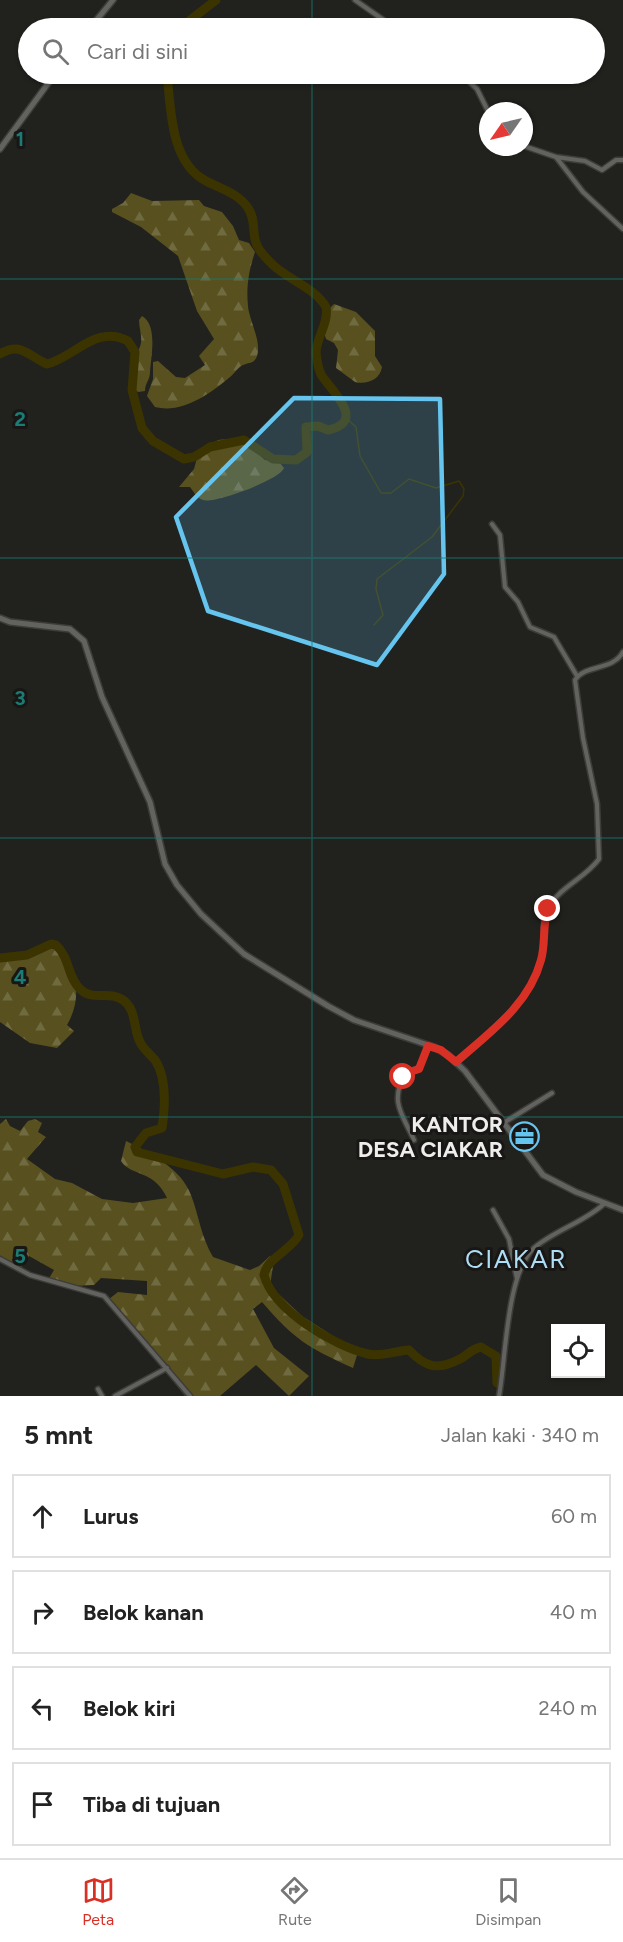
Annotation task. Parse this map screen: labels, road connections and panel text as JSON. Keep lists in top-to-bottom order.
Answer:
{
  "districts": ["CIAKAR"],
  "places": {
    "office": ["KANTOR DESA CIAKAR"]
  },
  "north": "bottom left",
  "page": {
    "search": "Cari di sini",
    "heading": ["5 mnt", "Jalan kaki · 340 m"],
    "list": [
      ["Lurus", "60 m"],
      ["Belok kanan", "40 m"],
      ["Belok kiri", "240 m"],
      "Tiba di tujuan"
    ],
    "nav": ["Peta", "Rute", "Disimpan"]
  },
  "grid": {
    "rows": [
      "1",
      "2",
      "3",
      "4",
      "5"
    ]
  }
}
